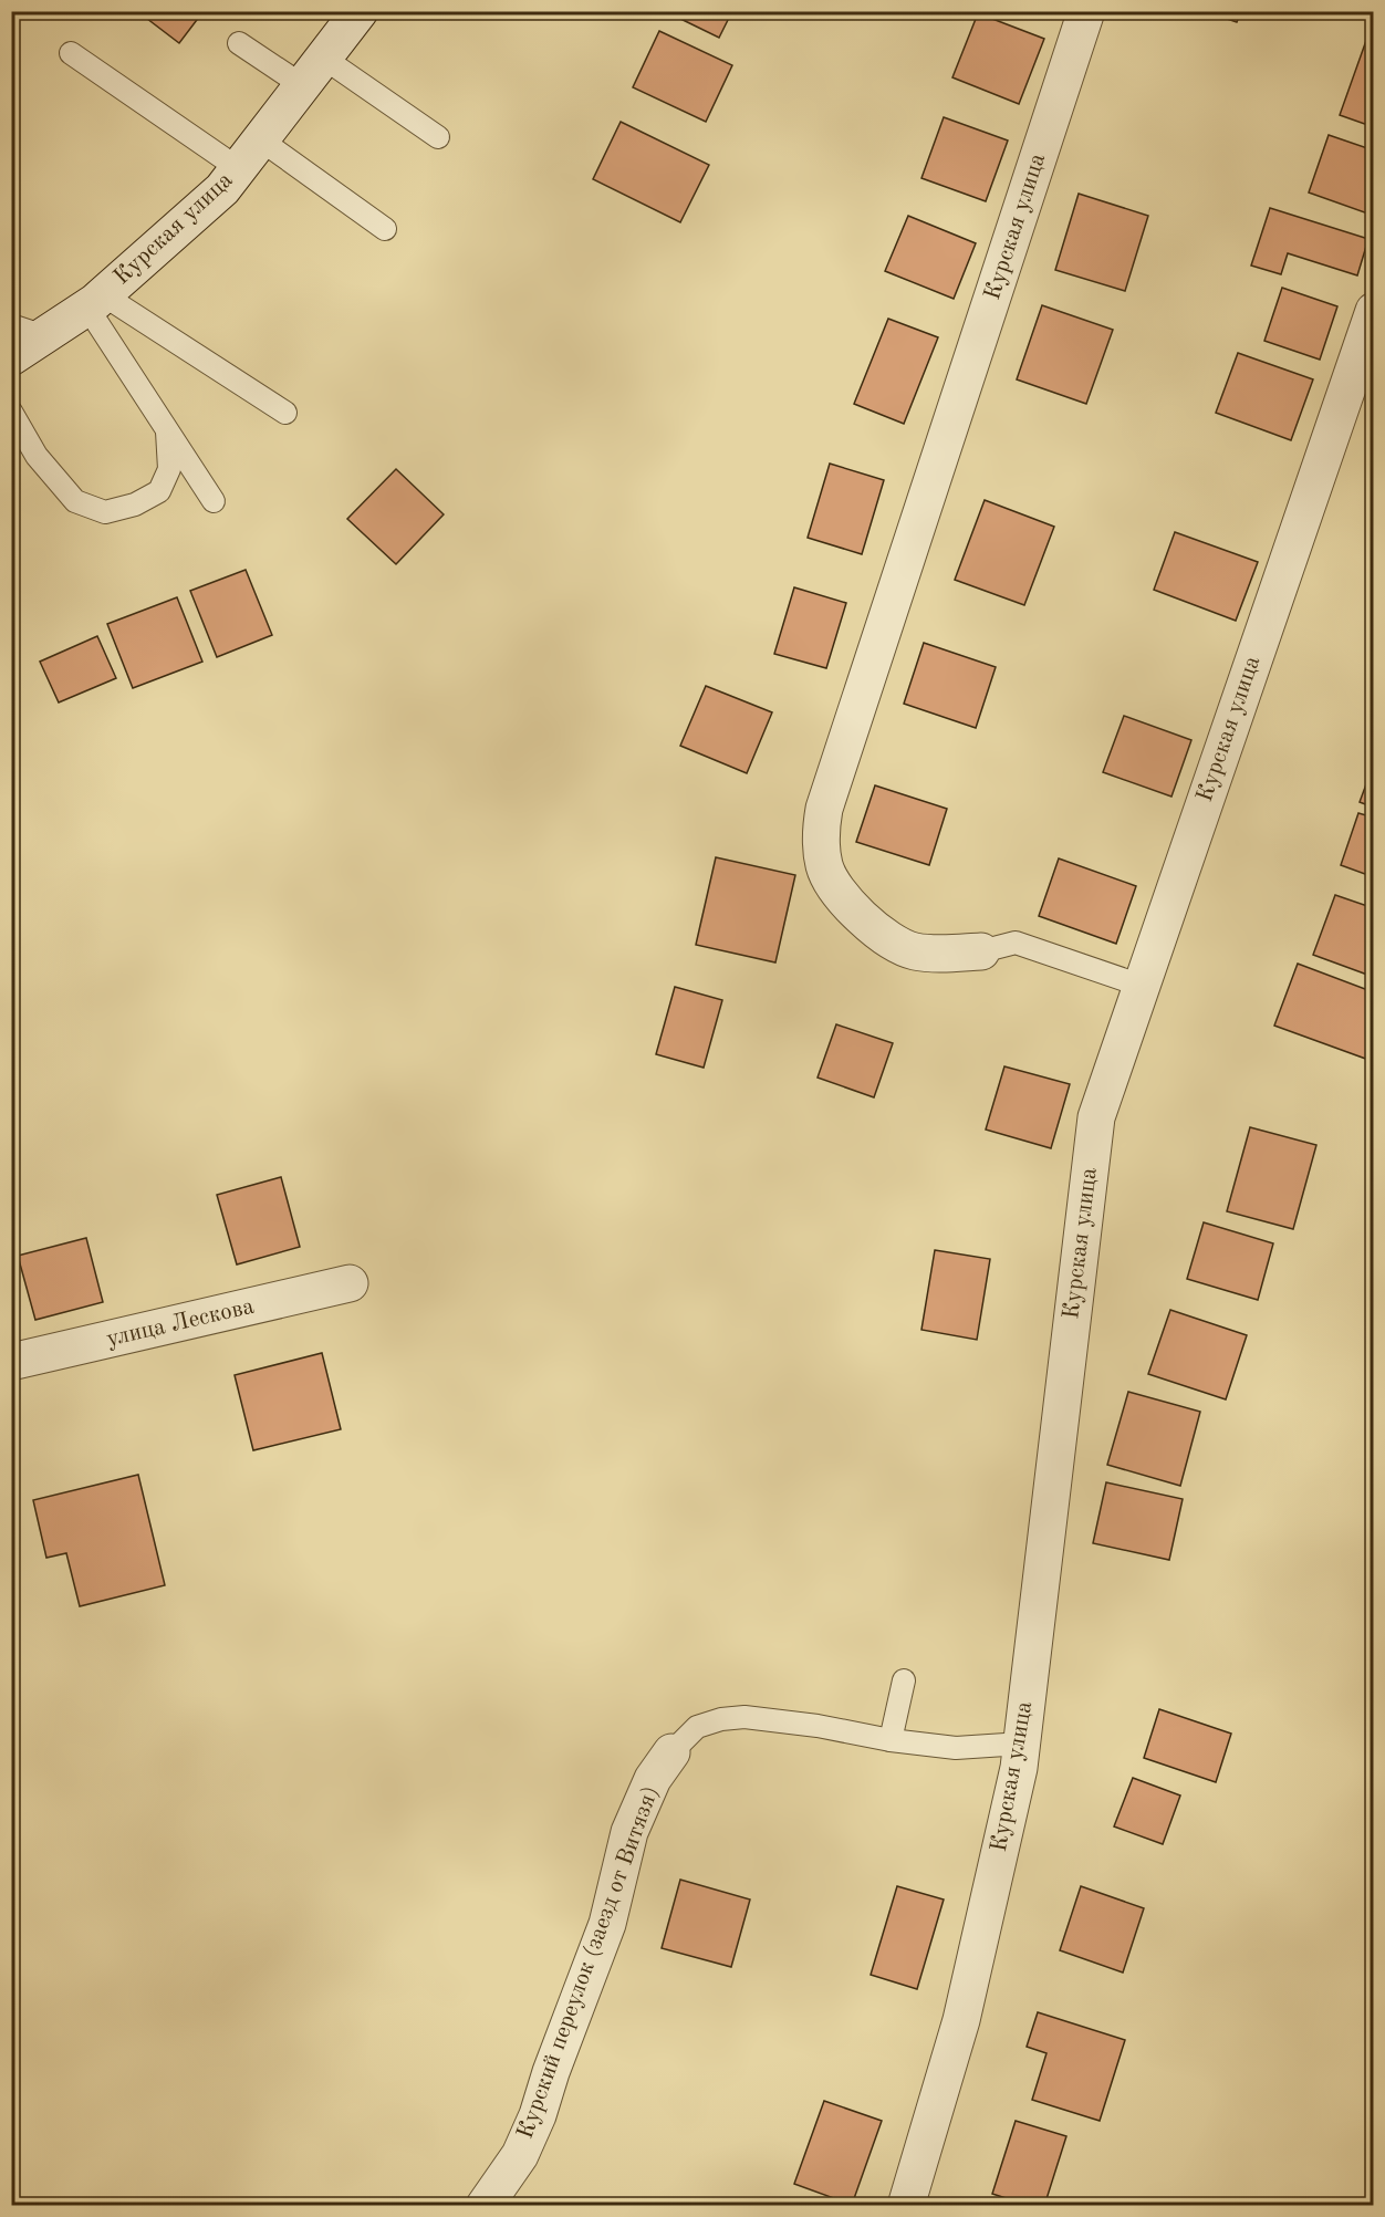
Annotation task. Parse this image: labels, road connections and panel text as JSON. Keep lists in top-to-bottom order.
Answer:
{
  "streets": {
    "street": ["Курская улица", "улица Лескова", "Курский переулок (заезд от Витязя)"]
  }
}
